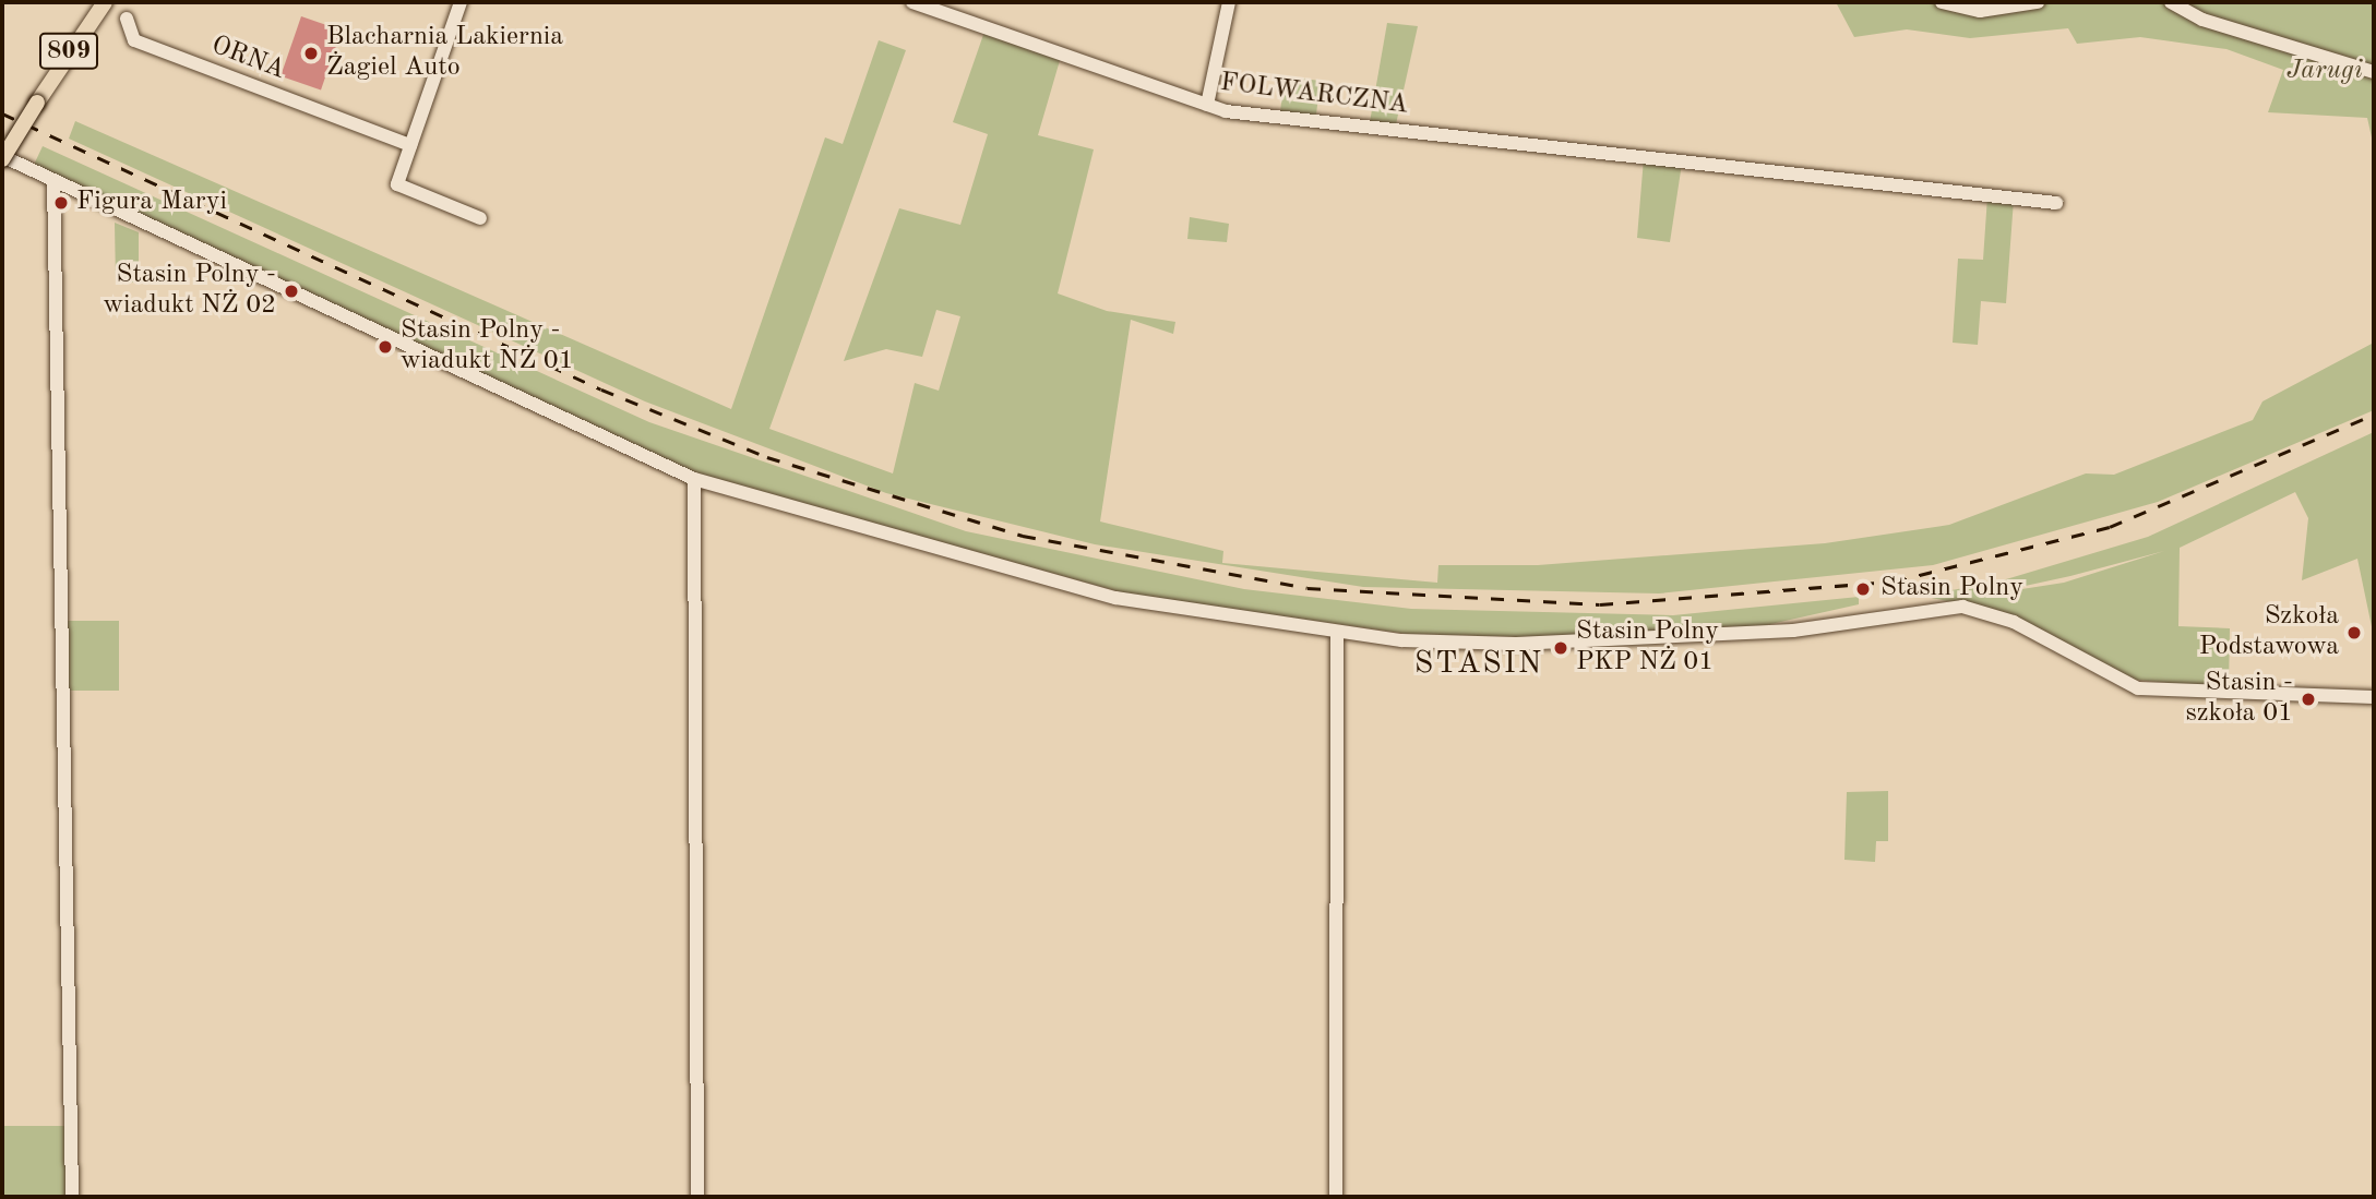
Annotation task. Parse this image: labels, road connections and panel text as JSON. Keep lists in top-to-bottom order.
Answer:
{
  "streets": {
    "main road": ["809"],
    "street": ["ORNA", "FOLWARCZNA"]
  },
  "districts": ["STASIN"],
  "parks": ["Jarugi"],
  "places": [
    "Blacharnia Lakiernia Żagiel Auto",
    "Figura Maryi",
    "Stasin Polny - wiadukt NŻ 02",
    "Stasin Polny - wiadukt NŻ 01",
    "Stasin Polny",
    "Szkoła Podstawowa",
    "Stasin Polny PKP NŻ 01",
    "Stasin - szkoła 01"
  ]
}
